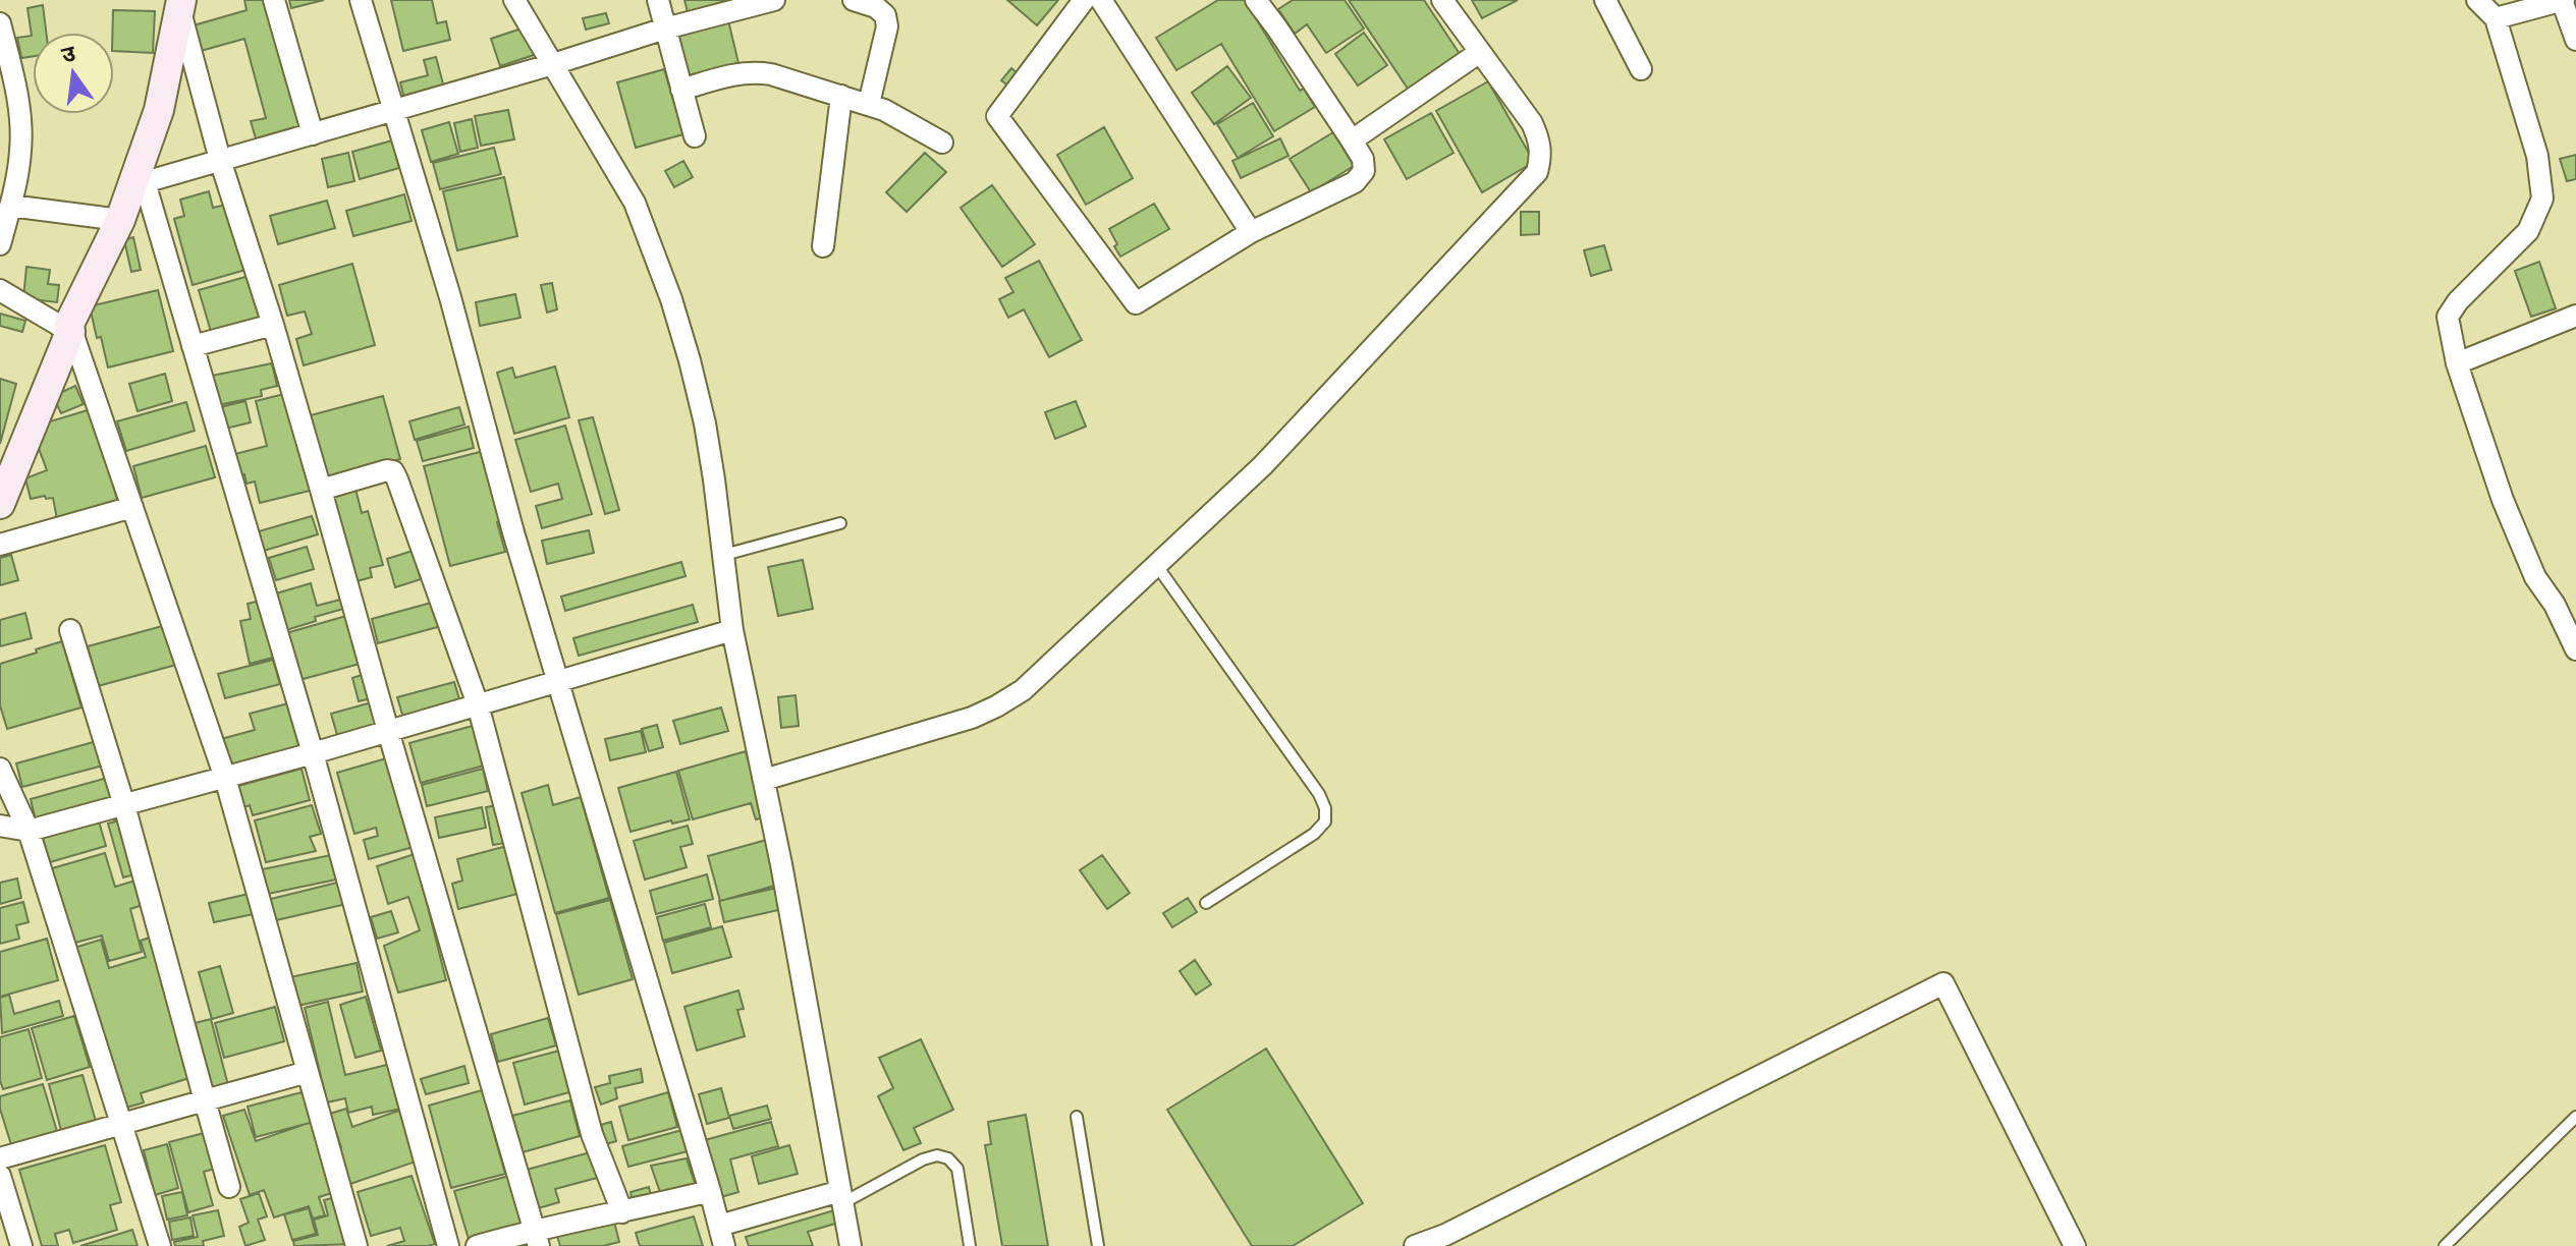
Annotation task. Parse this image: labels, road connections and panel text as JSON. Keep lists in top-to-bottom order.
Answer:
{
  "north": "top"
}
